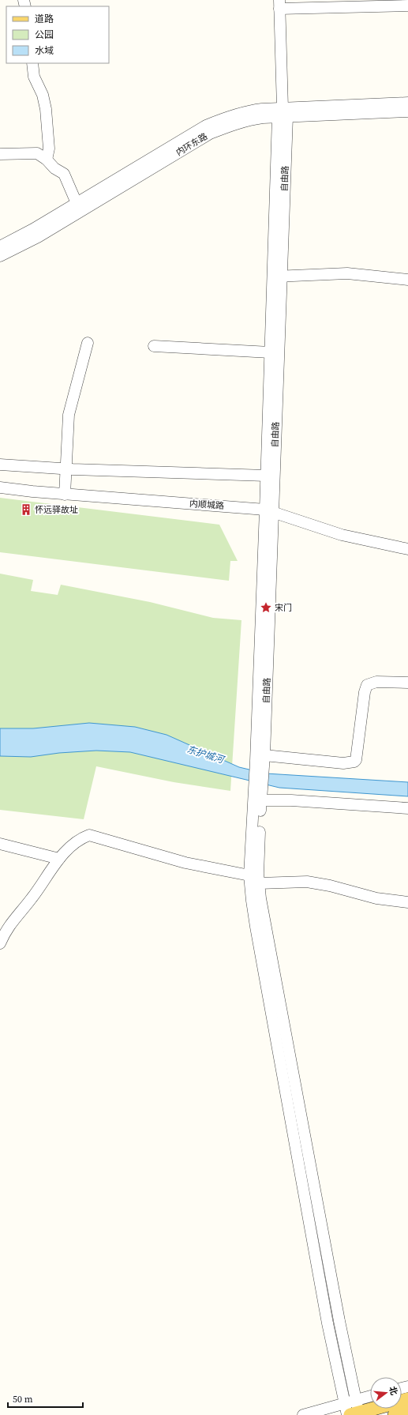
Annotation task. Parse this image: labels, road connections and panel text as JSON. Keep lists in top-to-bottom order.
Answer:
{
  "streets": {
    "street": ["内环东路", "自由路", "内顺城路"]
  },
  "crossings": [
    ["内环东路", "自由路"],
    ["自由路", "内顺城路"]
  ],
  "water": ["东护城河"],
  "places": {
    "building": ["怀远驿故址"],
    "place": ["宋门"]
  },
  "legend": ["道路", "公园", "水域"],
  "scale_bar": "50 m",
  "north": "right"
}
